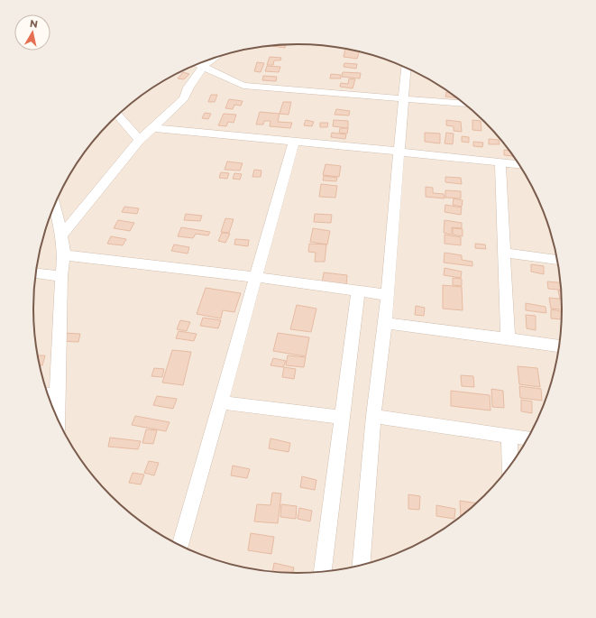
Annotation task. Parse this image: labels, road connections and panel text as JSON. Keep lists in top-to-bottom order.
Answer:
{
  "north": "top"
}
